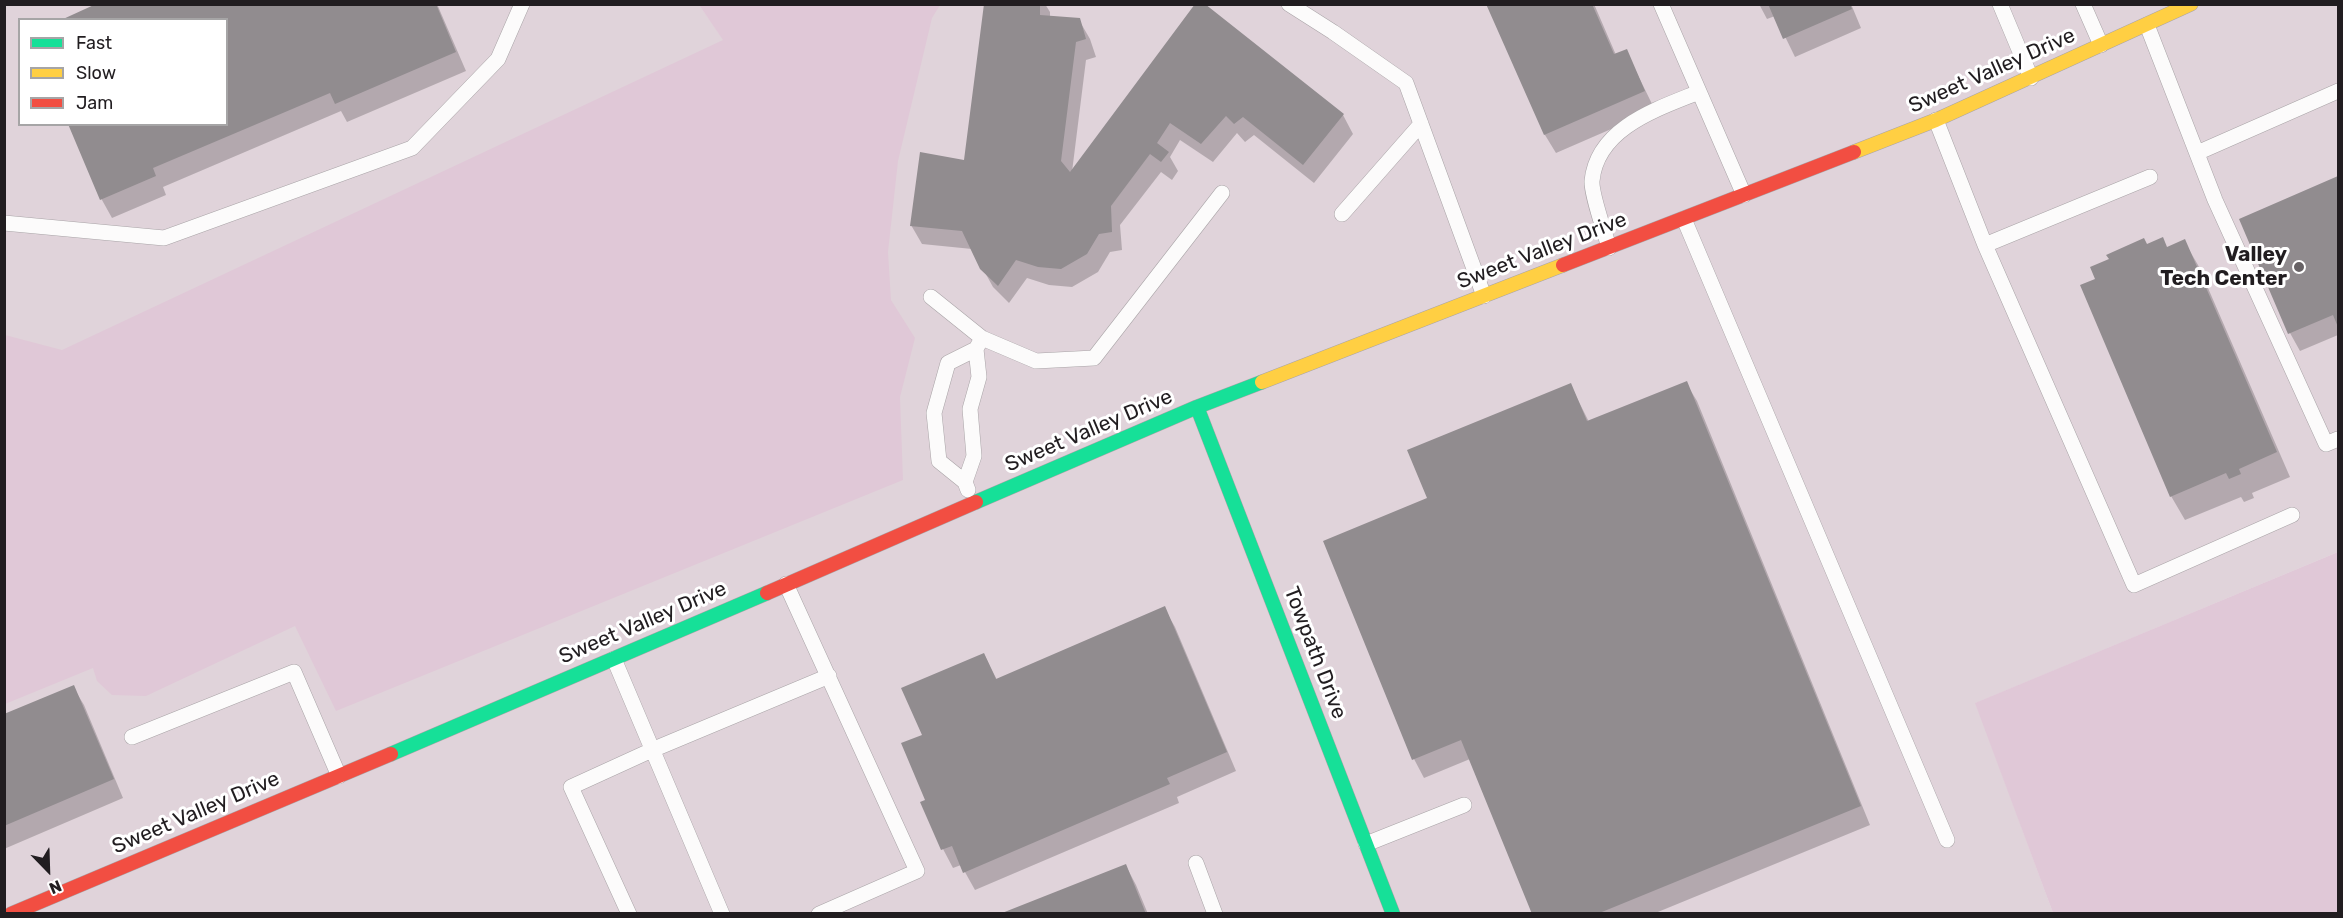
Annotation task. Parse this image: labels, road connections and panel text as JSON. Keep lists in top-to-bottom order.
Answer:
{
  "streets": {
    "street": ["Sweet Valley Drive", "Towpath Drive"]
  },
  "crossings": [
    ["Sweet Valley Drive", "Towpath Drive"]
  ],
  "places": ["Valley Tech Center"],
  "legend": ["Fast", "Slow", "Jam"],
  "north": "bottom right"
}
